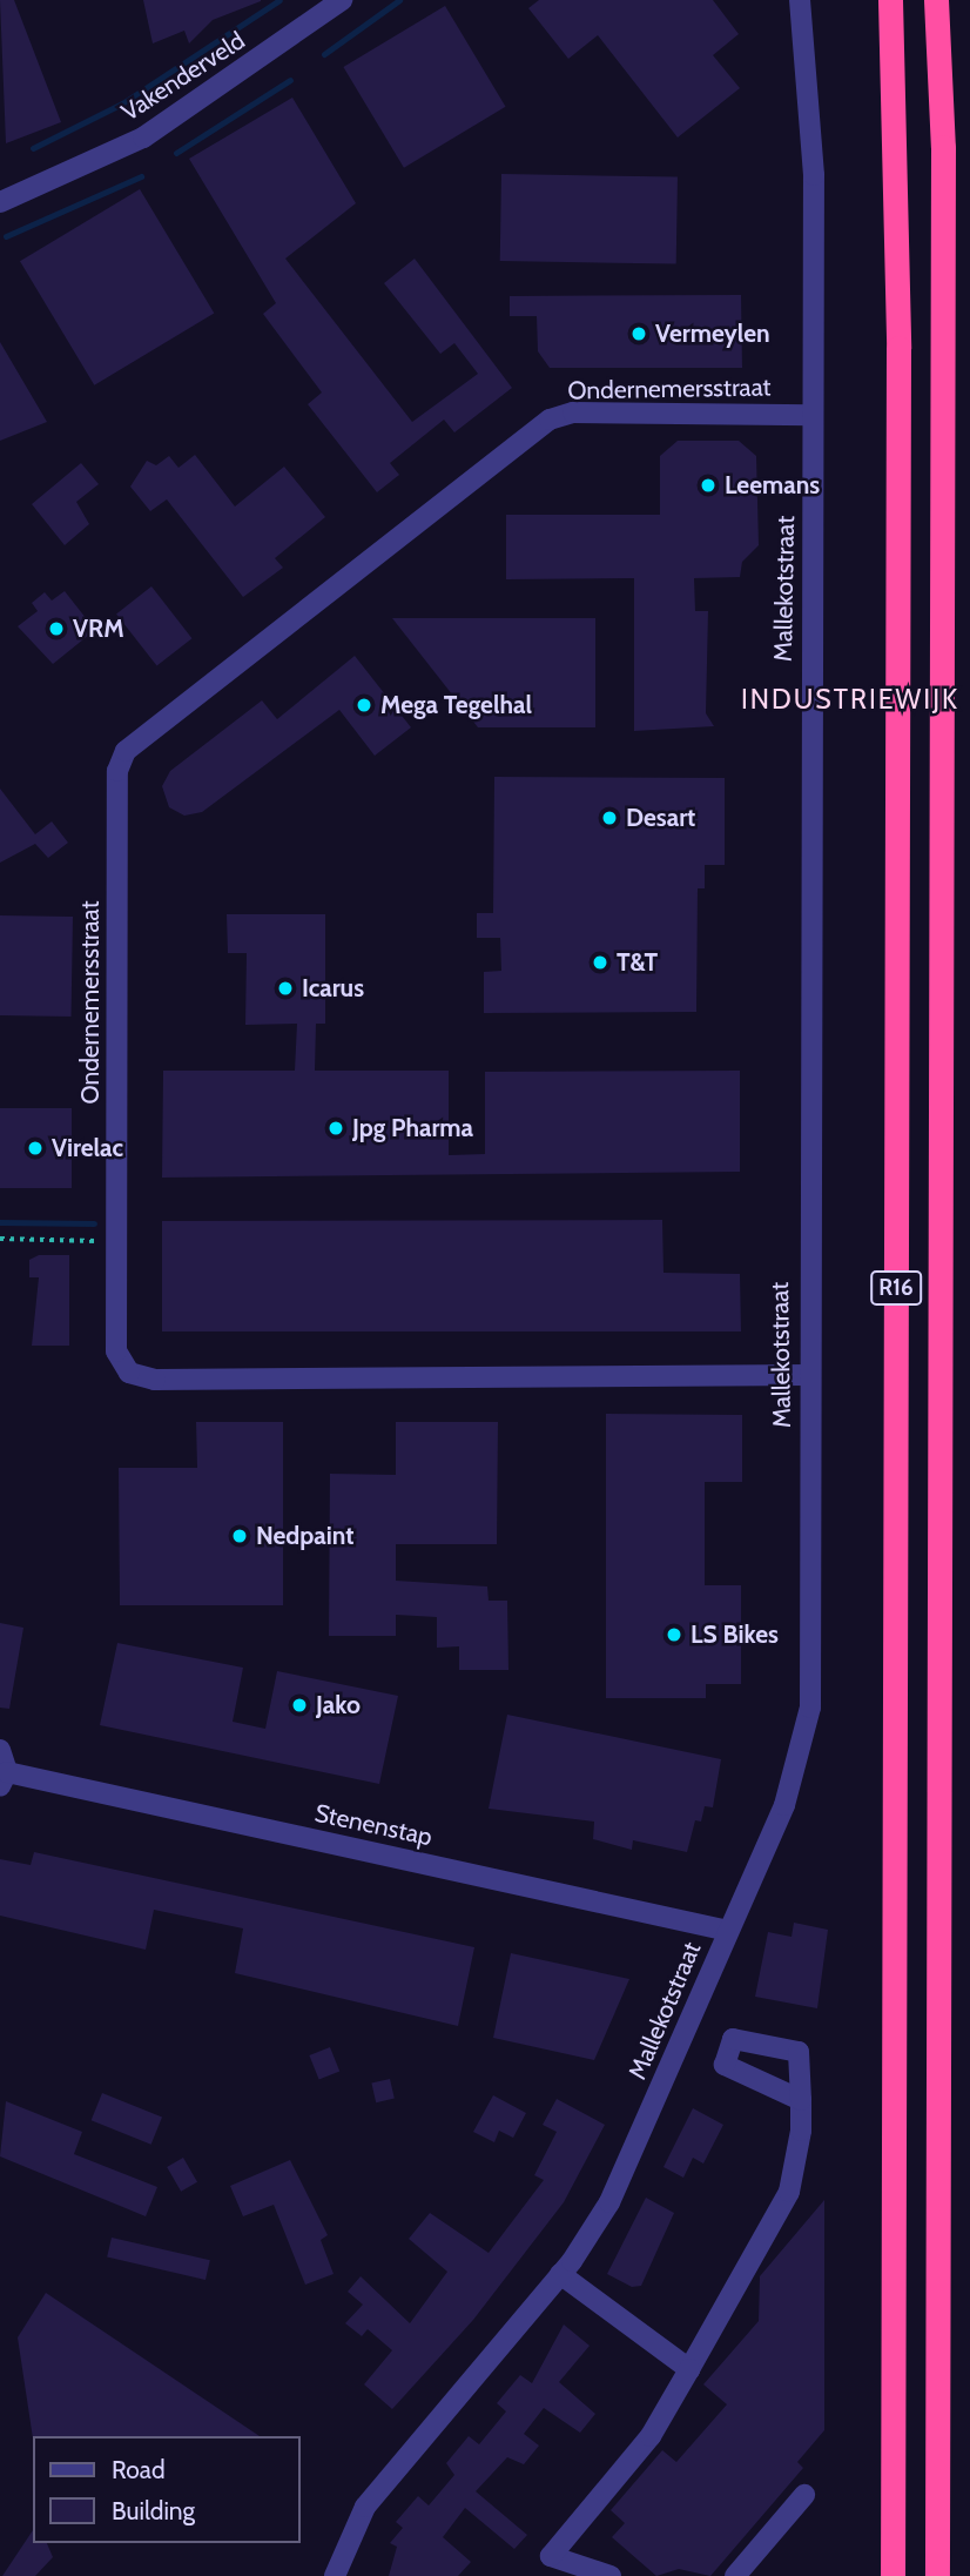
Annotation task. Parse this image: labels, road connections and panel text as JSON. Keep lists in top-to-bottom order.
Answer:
{
  "streets": {
    "highway": ["R16"],
    "street": [
      "Vakenderveld",
      "Ondernemersstraat",
      "Mallekotstraat",
      "Stenenstap"
    ]
  },
  "crossings": [
    ["Ondernemersstraat", "Mallekotstraat"],
    ["Mallekotstraat", "Stenenstap"]
  ],
  "districts": ["INDUSTRIEWIJK"],
  "places": [
    "Vermeylen",
    "Leemans",
    "VRM",
    "Mega Tegelhal",
    "Desart",
    "T&T",
    "Icarus",
    "Jpg Pharma",
    "Virelac",
    "Nedpaint",
    "LS Bikes",
    "Jako"
  ],
  "legend": ["Road", "Building"]
}
